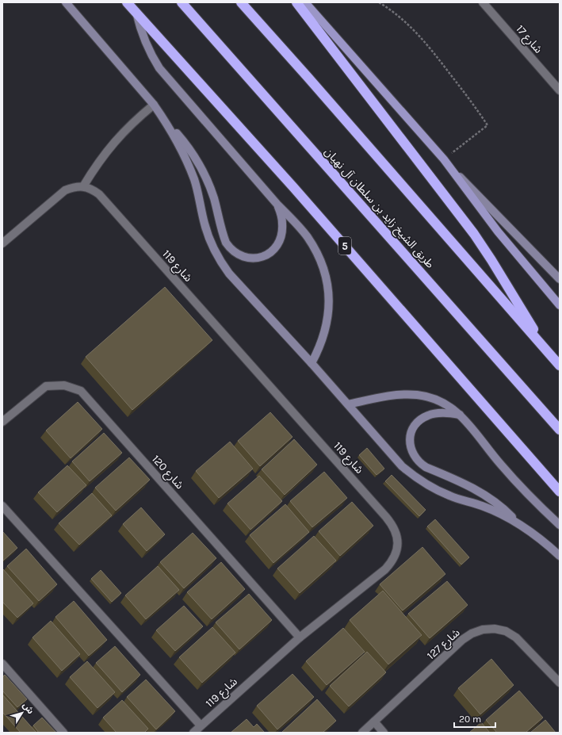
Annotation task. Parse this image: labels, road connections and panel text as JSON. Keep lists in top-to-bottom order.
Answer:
{
  "streets": {
    "highway": ["طريق الشيخ زايد بن سلطان آل نهيان", "5"],
    "street": [
      "شارع 17",
      "شارع 119",
      "شارع 120",
      "شارع 127"
    ]
  },
  "crossings": [
    ["شارع 119", "شارع 120"]
  ],
  "scale_bar": "20 m",
  "north": "top right"
}
